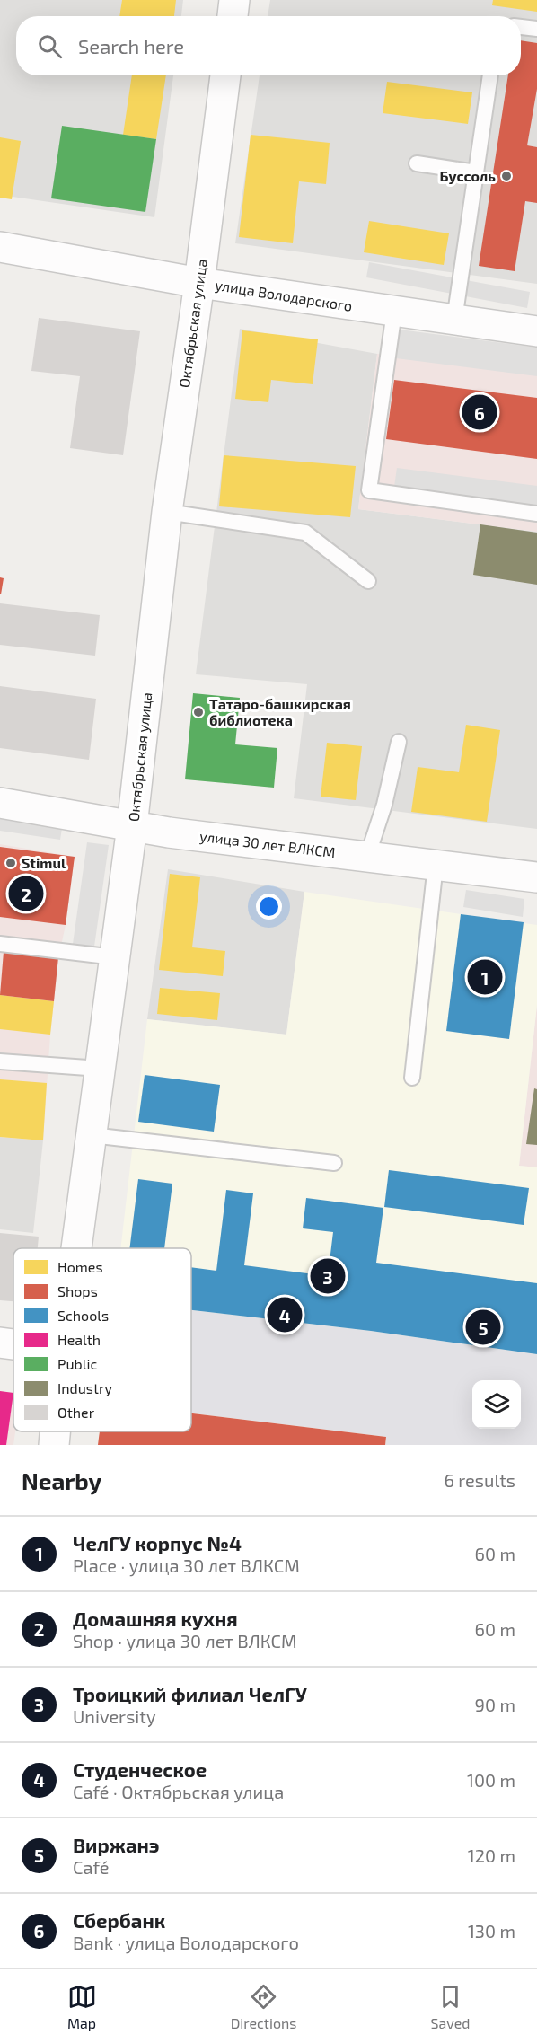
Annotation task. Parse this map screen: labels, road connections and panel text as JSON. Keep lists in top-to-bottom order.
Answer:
{
  "streets": {
    "street": ["улица Володарского", "Октябрьская улица", "улица 30 лет ВЛКСМ"]
  },
  "crossings": [
    ["улица Володарского", "Октябрьская улица"],
    ["Октябрьская улица", "улица 30 лет ВЛКСМ"]
  ],
  "places": ["Буссоль", "Татаро-башкирская библиотека", "Stimul"],
  "legend": [
    "Homes",
    "Shops",
    "Schools",
    "Health",
    "Public",
    "Industry",
    "Other"
  ],
  "page": {
    "search": "Search here",
    "pins": [
      "6",
      "2",
      "1",
      "3",
      "4",
      "5"
    ],
    "heading": ["Nearby", "6 results"],
    "list": [
      {
        "mark": "1",
        "name": "ЧелГУ корпус №4",
        "note": "Place · улица 30 лет ВЛКСМ",
        "value": "60 m"
      },
      {
        "mark": "2",
        "name": "Домашняя кухня",
        "note": "Shop · улица 30 лет ВЛКСМ",
        "value": "60 m"
      },
      {
        "mark": "3",
        "name": "Троицкий филиал ЧелГУ",
        "note": "University",
        "value": "90 m"
      },
      {
        "mark": "4",
        "name": "Студенческое",
        "note": "Café · Октябрьская улица",
        "value": "100 m"
      },
      {
        "mark": "5",
        "name": "Виржанэ",
        "note": "Café",
        "value": "120 m"
      },
      {
        "mark": "6",
        "name": "Сбербанк",
        "note": "Bank · улица Володарского",
        "value": "130 m"
      }
    ],
    "nav": ["Map", "Directions", "Saved"]
  }
}
